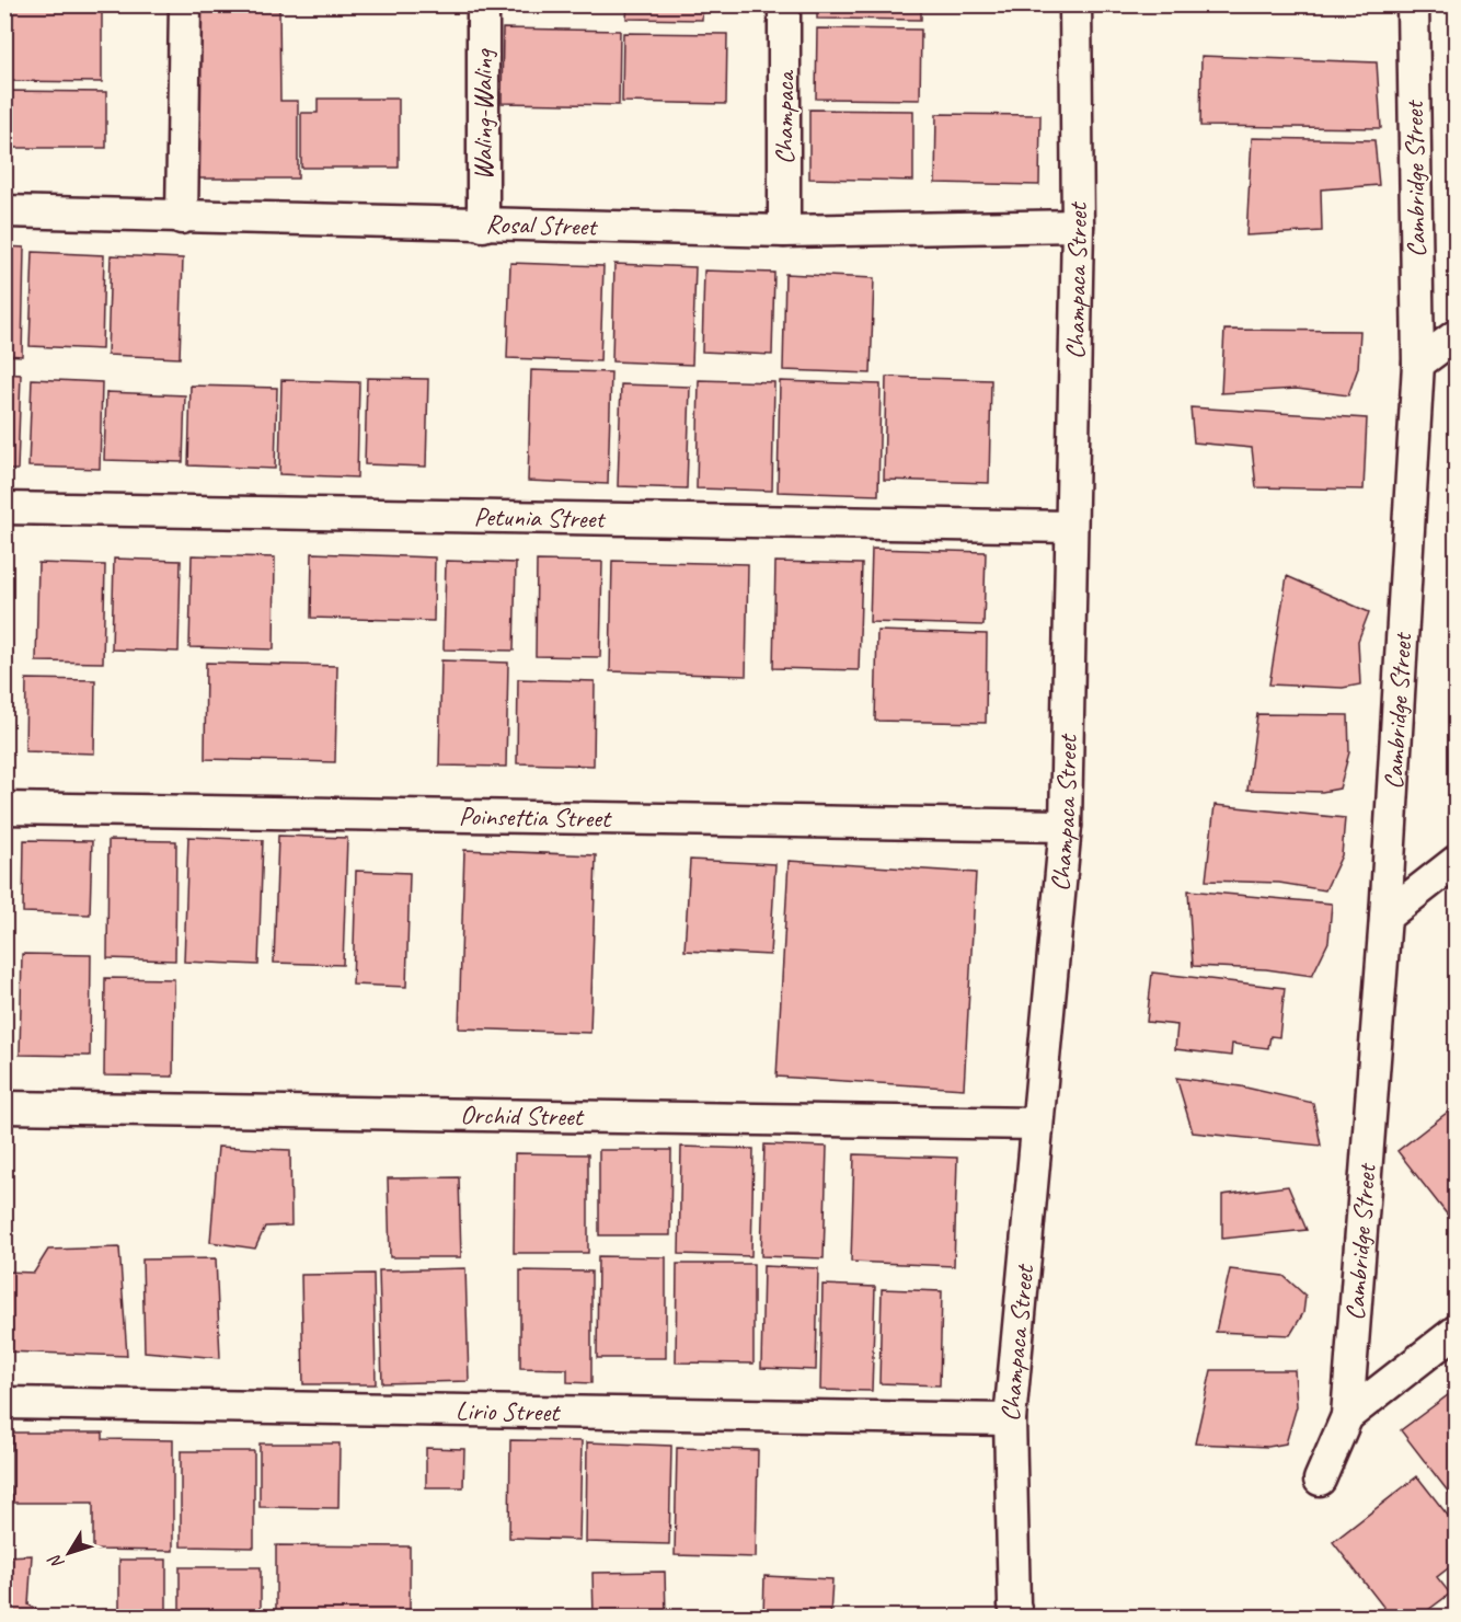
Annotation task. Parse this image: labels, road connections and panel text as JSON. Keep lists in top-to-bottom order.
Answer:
{
  "streets": {
    "street": [
      "Waling-Waling",
      "Champaca",
      "Cambridge Street",
      "Rosal Street",
      "Champaca Street",
      "Petunia Street",
      "Poinsettia Street",
      "Orchid Street",
      "Lirio Street"
    ]
  },
  "crossings": [
    ["Waling-Waling", "Rosal Street"],
    ["Champaca", "Rosal Street"],
    ["Rosal Street", "Champaca Street"],
    ["Champaca Street", "Petunia Street"],
    ["Champaca Street", "Poinsettia Street"],
    ["Champaca Street", "Orchid Street"],
    ["Champaca Street", "Lirio Street"]
  ],
  "north": "bottom left"
}
